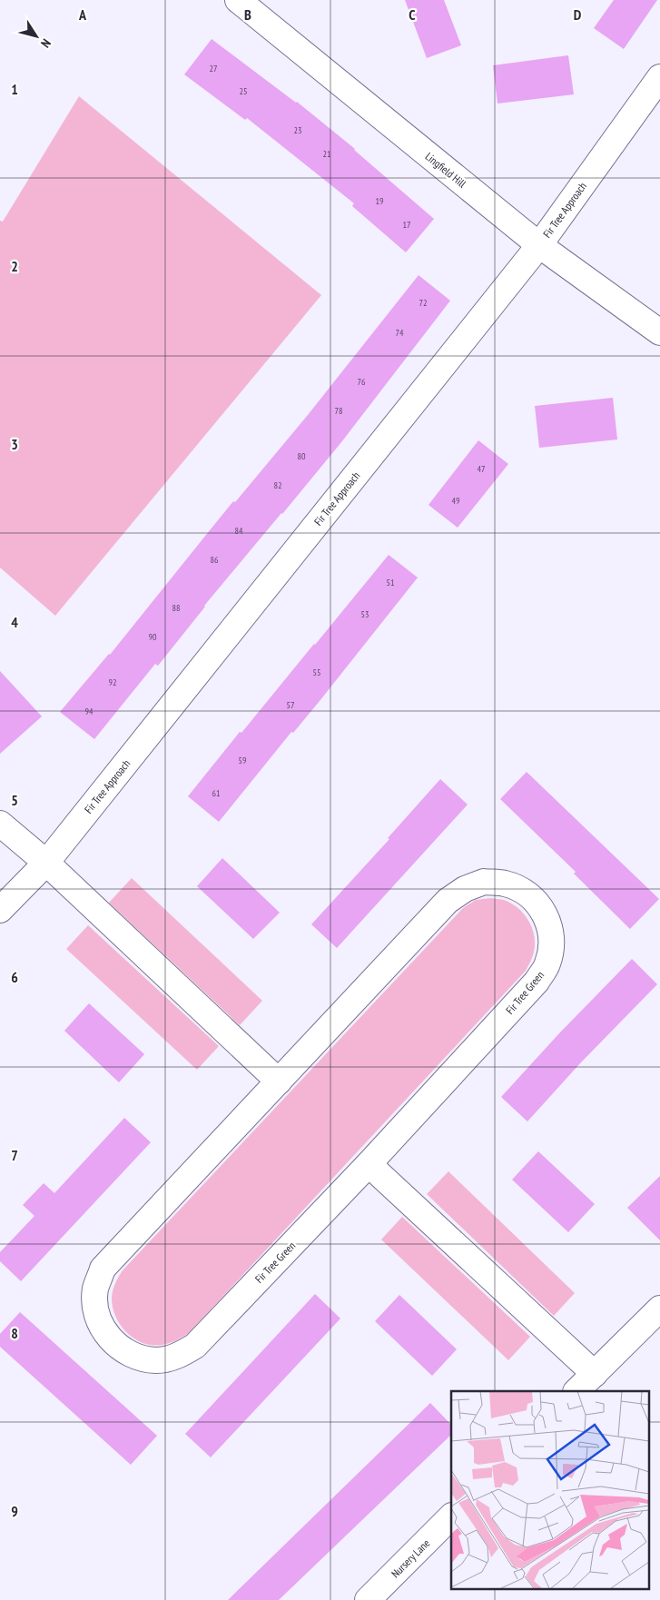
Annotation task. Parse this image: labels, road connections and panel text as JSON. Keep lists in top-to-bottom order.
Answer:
{
  "streets": {
    "street": [
      "Lingfield Hill",
      "Fir Tree Approach",
      "Fir Tree Green",
      "Nursery Lane"
    ]
  },
  "crossings": [
    ["Lingfield Hill", "Fir Tree Approach"]
  ],
  "house_numbers": [
    "27",
    "25",
    "23",
    "21",
    "19",
    "17",
    "72",
    "74",
    "76",
    "78",
    "80",
    "47",
    "82",
    "49",
    "84",
    "86",
    "51",
    "88",
    "53",
    "90",
    "55",
    "92",
    "57",
    "94",
    "59",
    "61"
  ],
  "north": "bottom right",
  "grid": {
    "columns": [
      "A",
      "B",
      "C",
      "D"
    ],
    "rows": [
      "1",
      "2",
      "3",
      "4",
      "5",
      "6",
      "7",
      "8",
      "9"
    ]
  }
}
